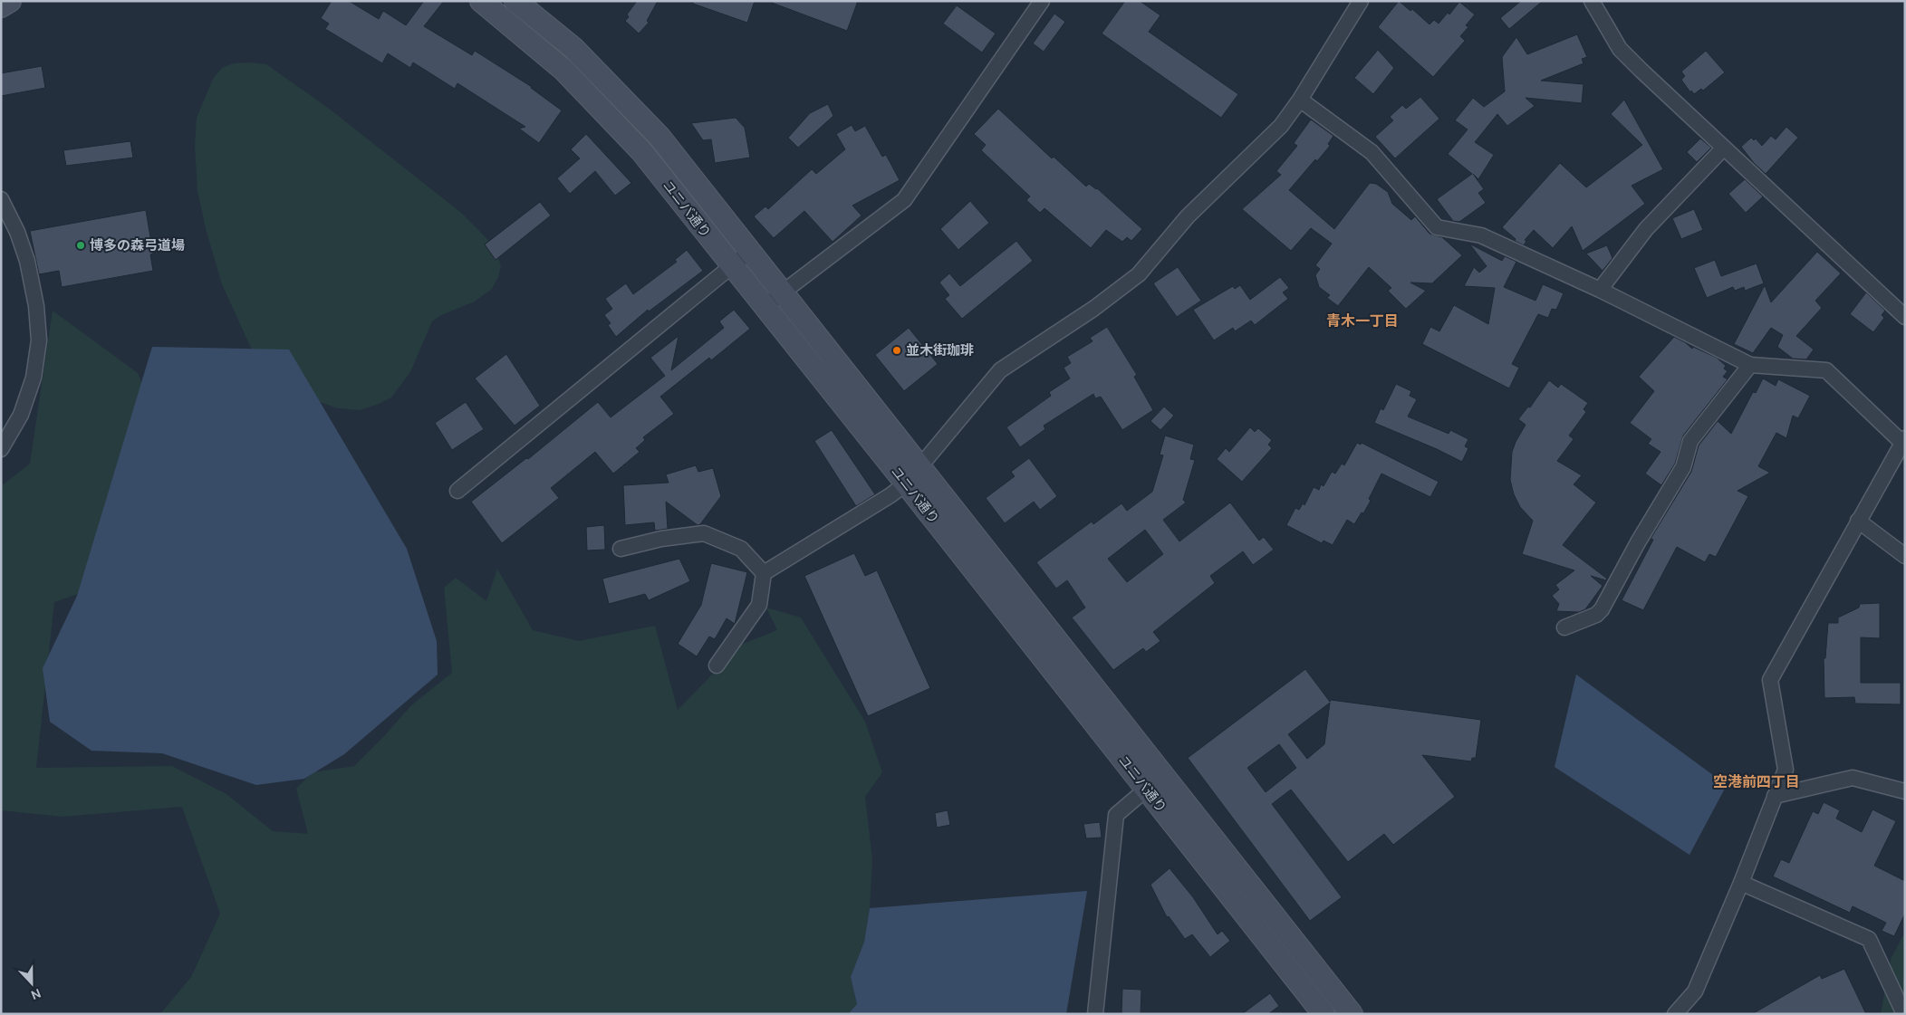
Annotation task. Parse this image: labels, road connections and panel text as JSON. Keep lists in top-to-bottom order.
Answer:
{
  "streets": {
    "street": ["ユニバ通り"]
  },
  "districts": ["青木一丁目", "空港前四丁目"],
  "places": ["博多の森弓道場", "並木街珈琲"],
  "north": "bottom"
}
